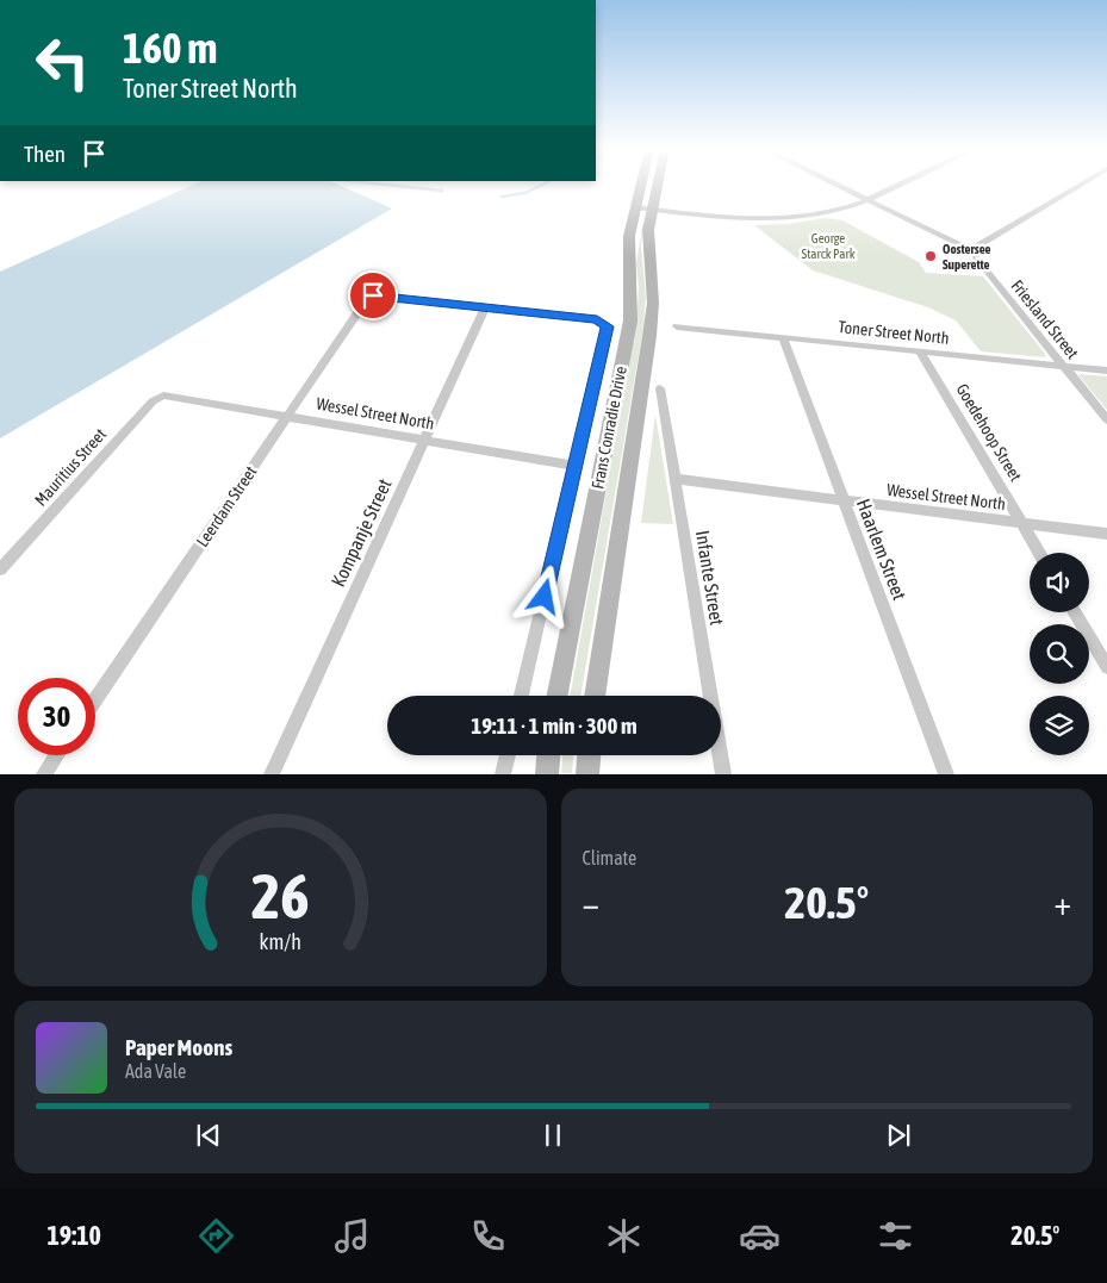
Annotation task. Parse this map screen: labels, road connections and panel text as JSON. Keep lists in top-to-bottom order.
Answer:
{
  "streets": {
    "main road": ["Frans Conradie Drive"],
    "street": [
      "Friesland Street",
      "Toner Street North",
      "Wessel Street North",
      "Goedehoop Street",
      "Mauritius Street",
      "Leerdam Street",
      "Kompanje Street",
      "Haarlem Street",
      "Infante Street"
    ]
  },
  "crossings": [
    ["Friesland Street", "Toner Street North"],
    ["Toner Street North", "Goedehoop Street"],
    ["Toner Street North", "Haarlem Street"],
    ["Wessel Street North", "Goedehoop Street"],
    ["Wessel Street North", "Mauritius Street"],
    ["Wessel Street North", "Leerdam Street"],
    ["Wessel Street North", "Kompanje Street"],
    ["Wessel Street North", "Haarlem Street"],
    ["Wessel Street North", "Infante Street"],
    ["Leerdam Street", "Kompanje Street"]
  ],
  "parks": ["George Starck Park"],
  "places": ["Oostersee Superette"],
  "page": {
    "turn": ["160 m", "Toner Street North"],
    "then": "Then",
    "limit": "30",
    "trip": "19:11 · 1 min · 300 m",
    "tile": "Climate",
    "heat": ["−", "20.5°", "+"],
    "song": ["Paper Moons", "Ada Vale"],
    "tabs": ["19:10", "20.5°"],
    "gauge": ["26", "km/h"]
  }
}
